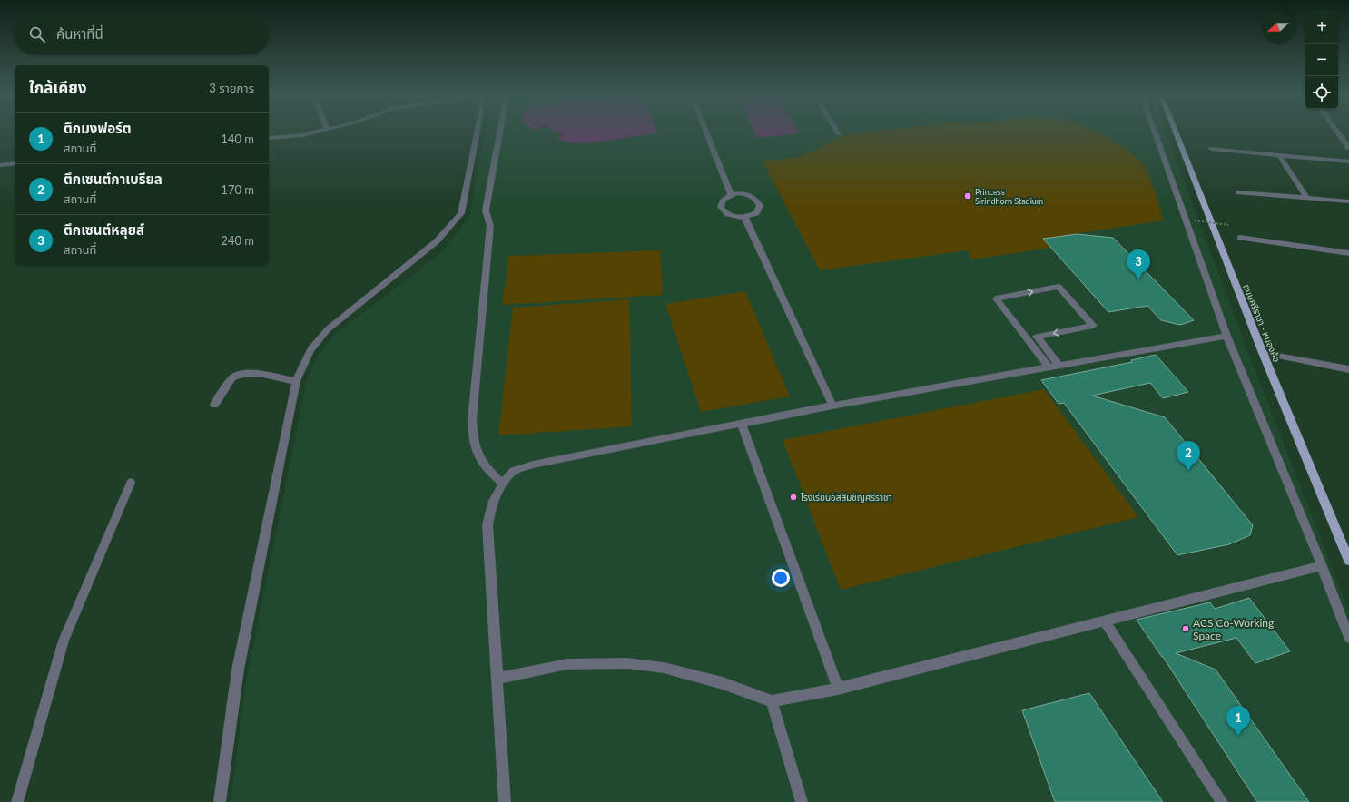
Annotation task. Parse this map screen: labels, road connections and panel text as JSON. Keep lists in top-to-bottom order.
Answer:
{
  "streets": {
    "main road": ["ถนนศรีราชา - หนองค้อ"]
  },
  "places": ["Princess Sirindhorn Stadium", "โรงเรียนอัสสัมชัญศรีราชา", "ACS Co-Working Space"],
  "north": "left",
  "page": {
    "map_buttons": ["+", "−"],
    "search": "ค้นหาที่นี่",
    "heading": ["ใกล้เคียง", "3 รายการ"],
    "list": [
      {
        "mark": "1",
        "name": "ตึกมงฟอร์ต",
        "note": "สถานที่",
        "value": "140 m"
      },
      {
        "mark": "2",
        "name": "ตึกเซนต์กาเบรียล",
        "note": "สถานที่",
        "value": "170 m"
      },
      {
        "mark": "3",
        "name": "ตึกเซนต์หลุยส์",
        "note": "สถานที่",
        "value": "240 m"
      }
    ],
    "pins": ["3", "2", "1"]
  }
}
